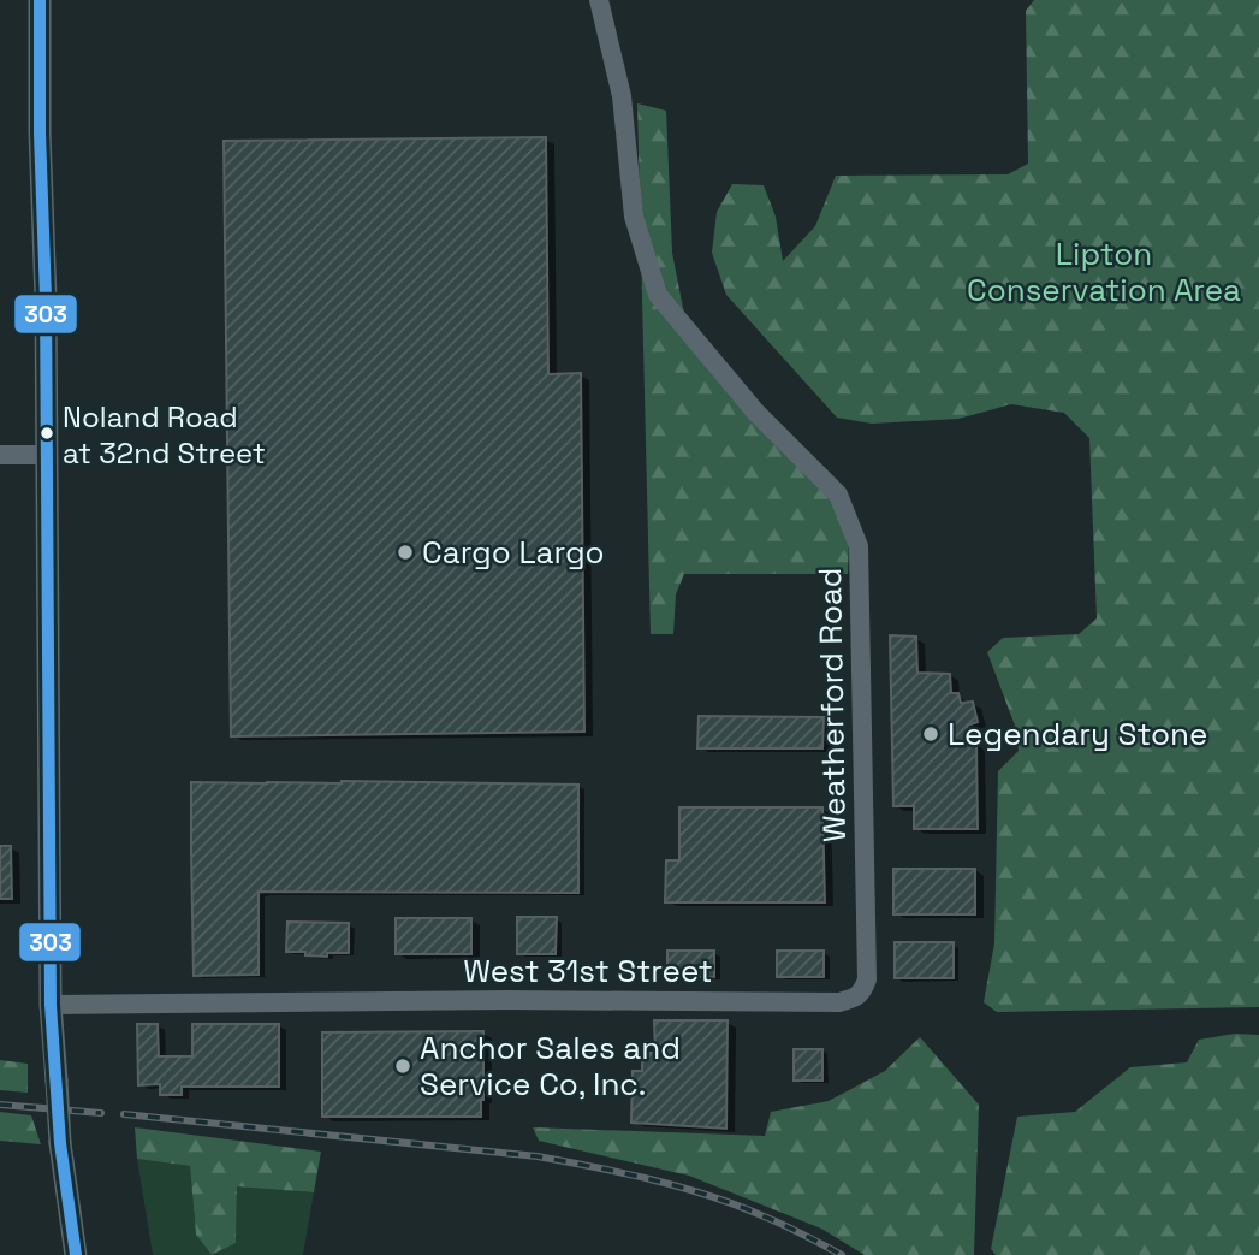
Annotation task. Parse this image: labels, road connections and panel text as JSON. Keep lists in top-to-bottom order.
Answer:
{
  "streets": {
    "street": ["Weatherford Road", "West 31st Street"]
  },
  "crossings": [
    ["Weatherford Road", "West 31st Street"]
  ],
  "parks": ["Lipton Conservation Area"],
  "places": [
    "Noland Road at 32nd Street",
    "Cargo Largo",
    "Legendary Stone",
    "Anchor Sales and Service Co, Inc."
  ],
  "lines": ["transit line 303"]
}
